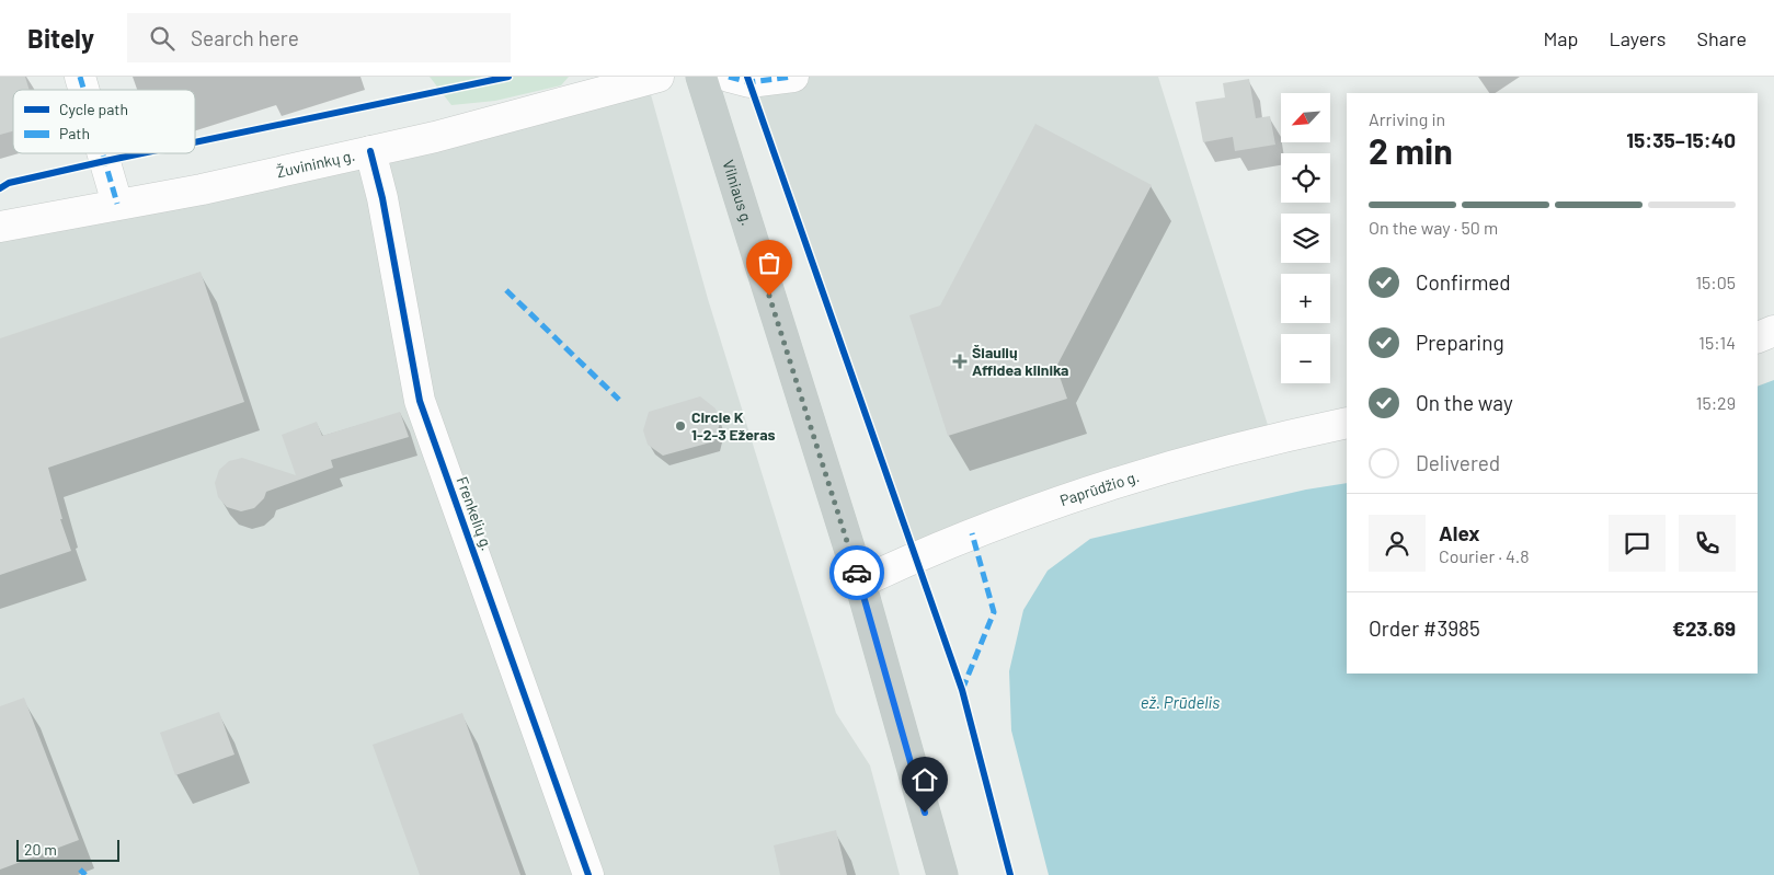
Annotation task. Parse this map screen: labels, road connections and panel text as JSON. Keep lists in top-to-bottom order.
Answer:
{
  "streets": {
    "highway": ["Vilniaus g."],
    "street": ["Žuvininkų g.", "Paprūdžio g.", "Frenkelių g."]
  },
  "crossings": [
    ["Žuvininkų g.", "Frenkelių g."],
    ["Vilniaus g.", "Paprūdžio g."]
  ],
  "water": ["ež. Prūdelis"],
  "places": {
    "health": ["Šiaulių Affidea klinika"],
    "other": ["Circle K 1-2-3 Ežeras"]
  },
  "legend": ["Cycle path", "Path"],
  "scale_bar": "20 m",
  "north": "bottom left",
  "page": {
    "header": "Bitely",
    "search": "Search here",
    "nav": ["Map", "Layers", "Share"],
    "map_buttons": ["+", "−"],
    "heading": ["2 min", "Arriving in", "15:35–15:40"],
    "panel": [
      "Alex",
      "Courier · 4.8",
      "Order #3985",
      "€23.69"
    ],
    "bar": "On the way · 50 m",
    "list": [
      ["Confirmed", "15:05"],
      ["Preparing", "15:14"],
      ["On the way", "15:29"],
      "Delivered"
    ],
    "scale": "20 m"
  }
}
